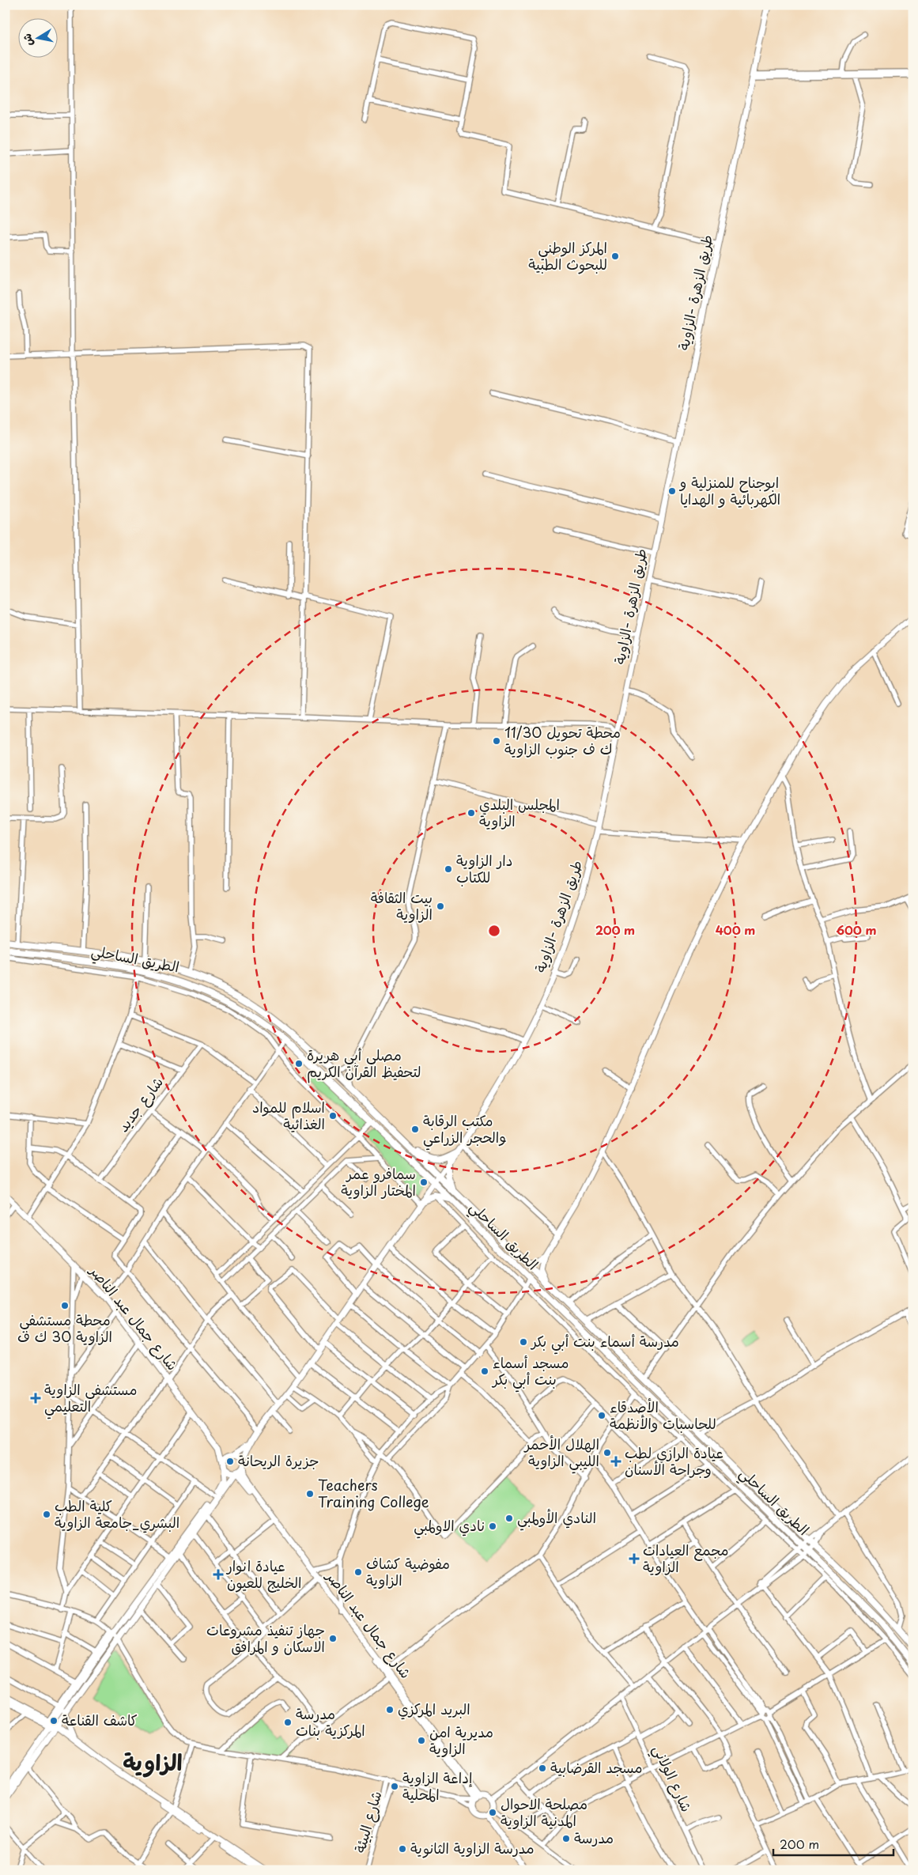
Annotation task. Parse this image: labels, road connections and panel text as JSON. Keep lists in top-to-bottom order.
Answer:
{
  "streets": {
    "highway": ["الطريق الساحلي"],
    "main road": ["طريق الزهرة -الزاوية", "شارع جمال عبد الناصر"],
    "street": ["شارع جديد", "شارع الولاني", "شارع البيئة"]
  },
  "crossings": [
    ["طريق الزهرة -الزاوية", "الطريق الساحلي"]
  ],
  "districts": ["الزاوية"],
  "places": {
    "other": [
      "المركز الوطني للبحوث الطبية",
      "ابوجناح للمنزلية و الكهربائية و الهدايا",
      "محطة تحويل 11/30 ك ف جنوب الزاوية",
      "المجلس البلدي الزاوية",
      "دار الزاوية للكتاب",
      "بيت الثقافة الزاوية",
      "مصلى أبي هريرة لتحفيظ القرآن الكريم",
      "اسلام للمواد الغذائية",
      "مكتب الرقابة والحجر الزراعي",
      "سمافرو عمر المختار الزاوية",
      "محطة مستشفي الزاوية 30 ك ف",
      "مدرسة أسماء بنت أبي بكر",
      "مسجد أسماء بنت أبي بكر",
      "الأصدقاء للحاسبات والأنظمة",
      "الهلال الأحمر الليبي الزاوية",
      "جزيرة الريحانة",
      "Teachers Training College",
      "كلية الطب البشري_جامعة الزاوية",
      "النادي الأولمبي",
      "نادي الاولمبي",
      "مفوضية كشاف الزاوية",
      "جهاز تنفيذ مشروعات الاسكان و المرافق",
      "البريد المركزي",
      "كاشف القناعة",
      "مدرسة المركزية بنات",
      "مديرية امن الزاوية",
      "مسجد القرضابية",
      "إداعة الزاوية المحلية",
      "مصلحة الاحوال المدنية الزاوية",
      "مدرسة",
      "مدرسة الزاوية الثانوية"
    ],
    "health": [
      "مستشفى الزاوية التعليمي",
      "عيادة الرازي لطب وجراحة الأسنان",
      "مجمع العيادات الزاوية",
      "عيادة انوار الخليج للعيون"
    ]
  },
  "scale_bar": "200 m",
  "north": "left",
  "rings": ["200 m", "400 m", "600 m"]
}
